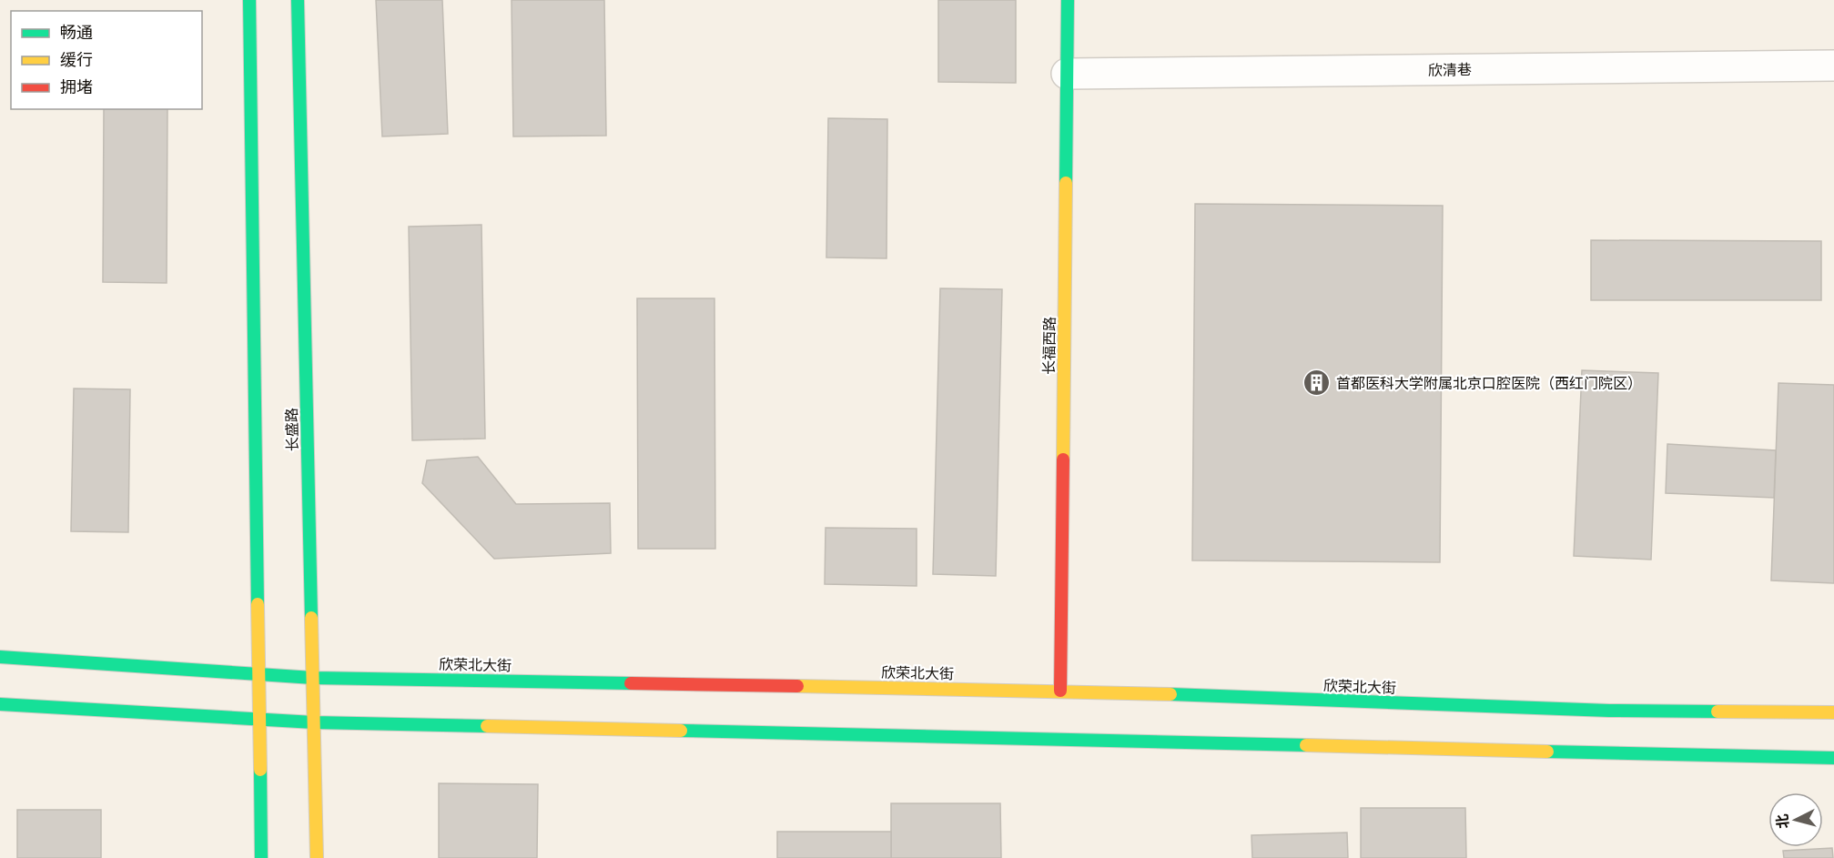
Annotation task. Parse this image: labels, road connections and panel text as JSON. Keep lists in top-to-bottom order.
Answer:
{
  "streets": {
    "street": [
      "欣清巷",
      "长福西路",
      "长盛路",
      "欣荣北大街"
    ]
  },
  "crossings": [
    ["欣清巷", "长福西路"],
    ["长福西路", "欣荣北大街"],
    ["长盛路", "欣荣北大街"]
  ],
  "places": {
    "building": ["首都医科大学附属北京口腔医院（西红门院区）"]
  },
  "legend": ["畅通", "缓行", "拥堵"],
  "north": "left"
}
